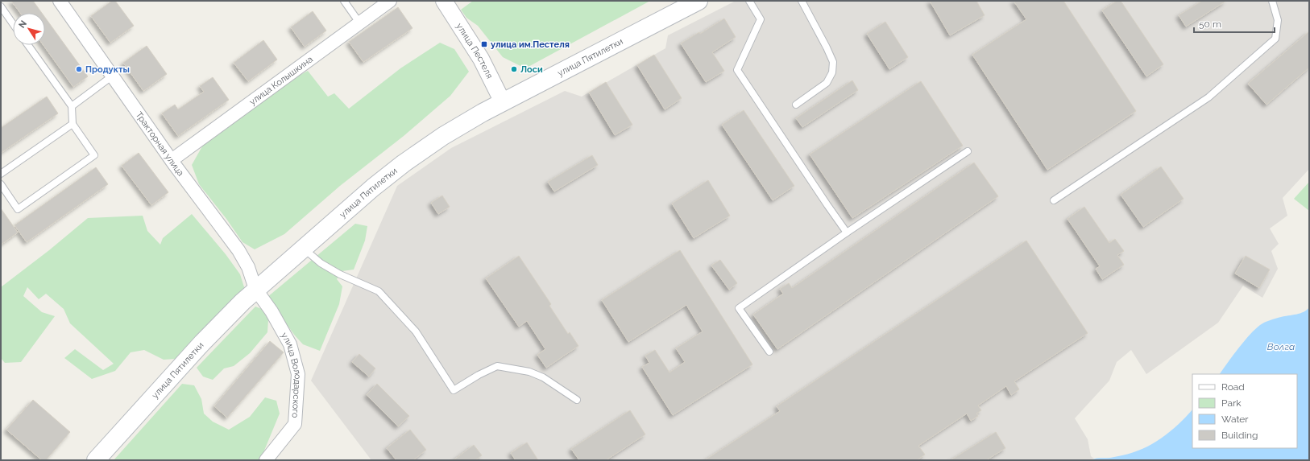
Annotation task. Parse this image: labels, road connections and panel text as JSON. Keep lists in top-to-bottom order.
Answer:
{
  "streets": {
    "main road": ["улица Пятилетки"],
    "street": [
      "улица Пестеля",
      "улица Колышкина",
      "Тракторная улица",
      "улица Володарского"
    ]
  },
  "crossings": [
    ["улица Пестеля", "улица Пятилетки"],
    ["улица Пятилетки", "Тракторная улица"],
    ["улица Пятилетки", "улица Володарского"],
    ["улица Колышкина", "Тракторная улица"],
    ["Тракторная улица", "улица Володарского"]
  ],
  "water": ["Волга"],
  "places": {
    "transit": ["улица им.Пестеля"],
    "other": ["Продукты", "Лоси"]
  },
  "legend": [
    "Road",
    "Park",
    "Water",
    "Building"
  ],
  "scale_bar": "50 m",
  "north": "top left"
}
